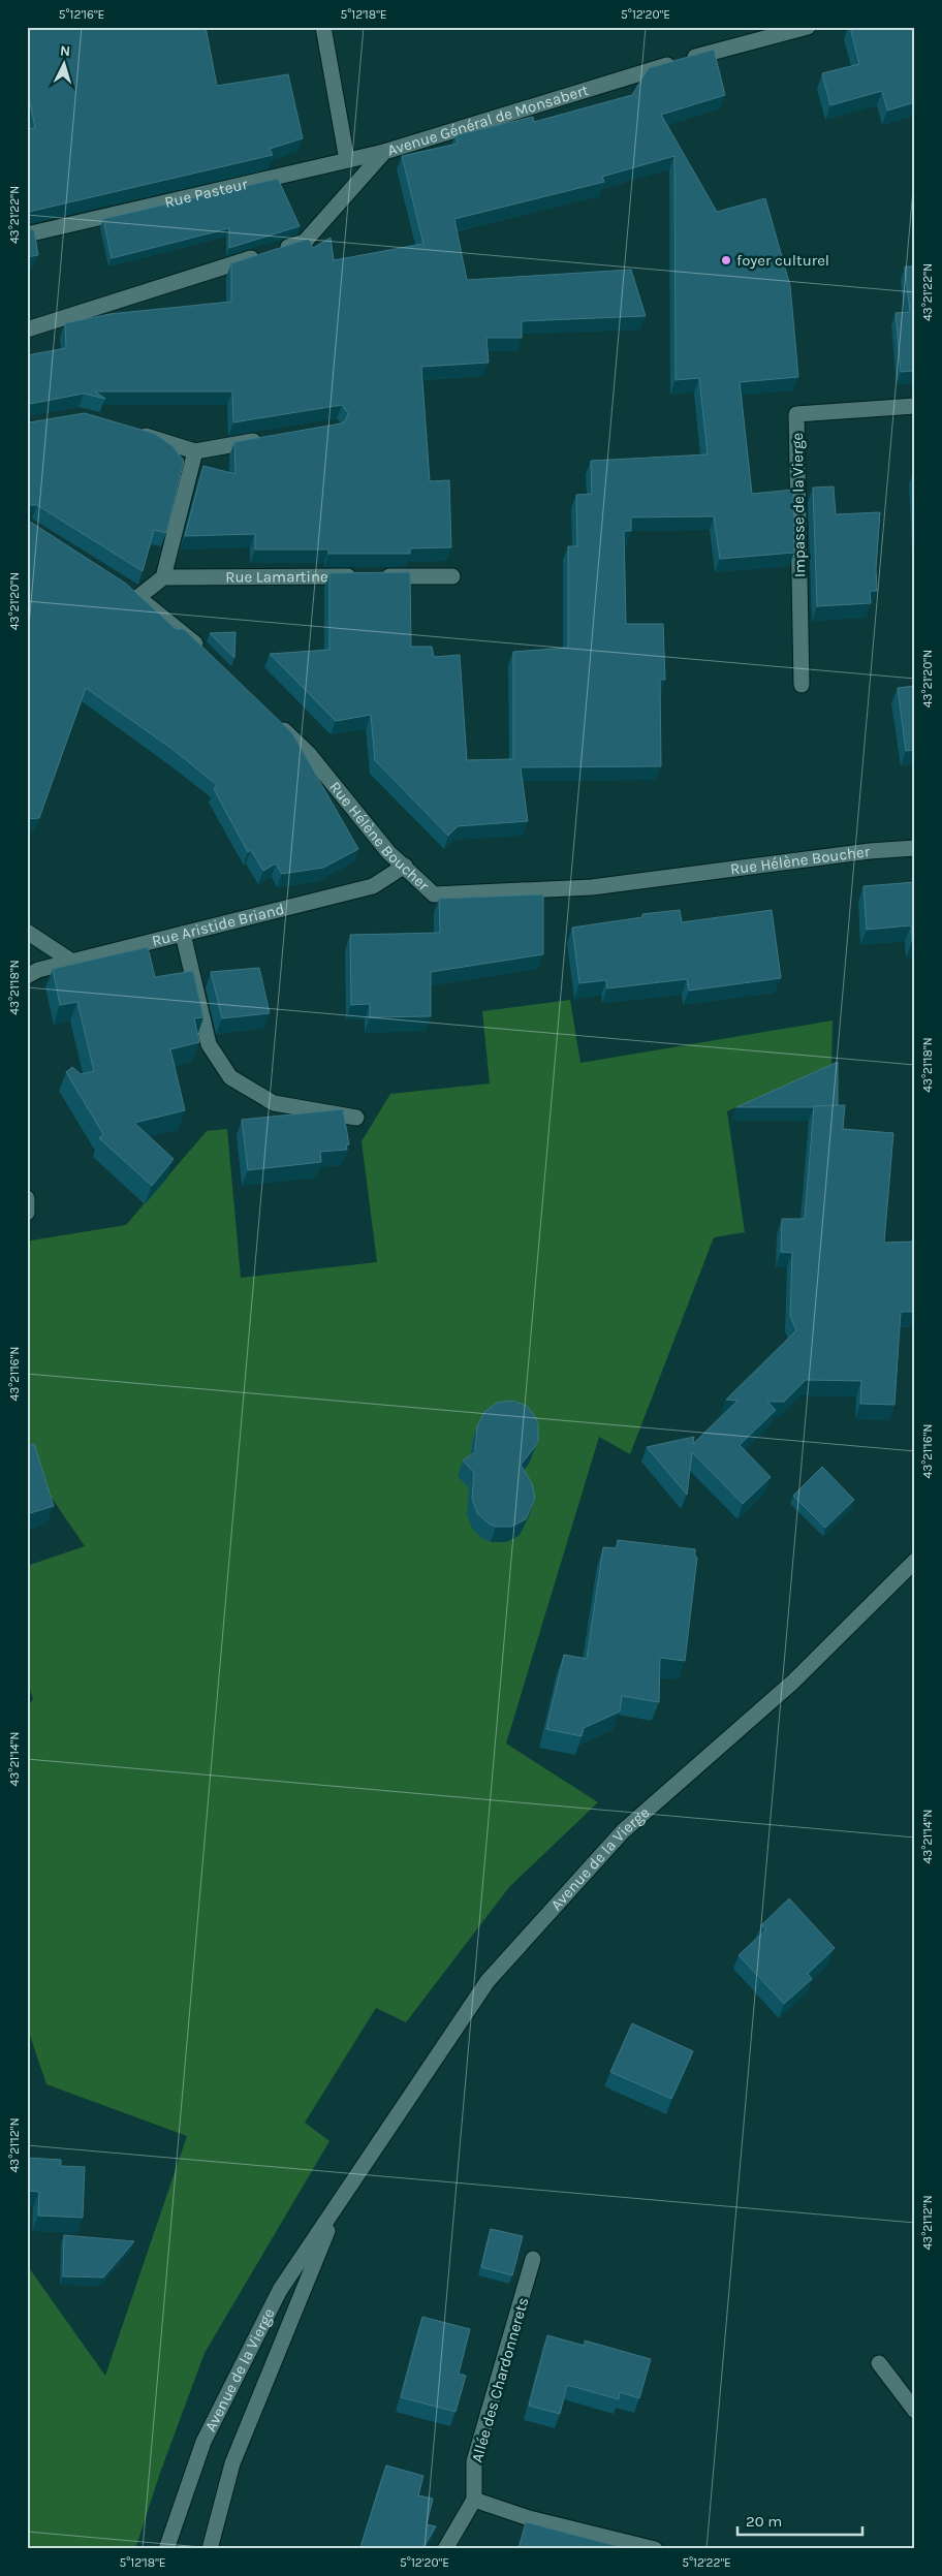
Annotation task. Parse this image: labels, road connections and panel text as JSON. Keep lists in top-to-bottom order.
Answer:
{
  "streets": {
    "street": [
      "Avenue Général de Monsabert",
      "Rue Pasteur",
      "Impasse de la Vierge",
      "Rue Lamartine",
      "Rue Hélène Boucher",
      "Rue Aristide Briand",
      "Avenue de la Vierge",
      "Allée des Chardonnerets"
    ]
  },
  "crossings": [
    ["Avenue Général de Monsabert", "Rue Pasteur"],
    ["Rue Hélène Boucher", "Rue Aristide Briand"]
  ],
  "places": ["foyer culturel"],
  "scale_bar": "20 m",
  "north": "top",
  "coordinates": [
    "5°12'16\"E",
    "5°12'18\"E",
    "5°12'20\"E",
    "43°21'22\"N",
    "43°21'20\"N",
    "43°21'18\"N",
    "43°21'16\"N",
    "43°21'14\"N",
    "43°21'12\"N",
    "5°12'22\"E"
  ]
}
